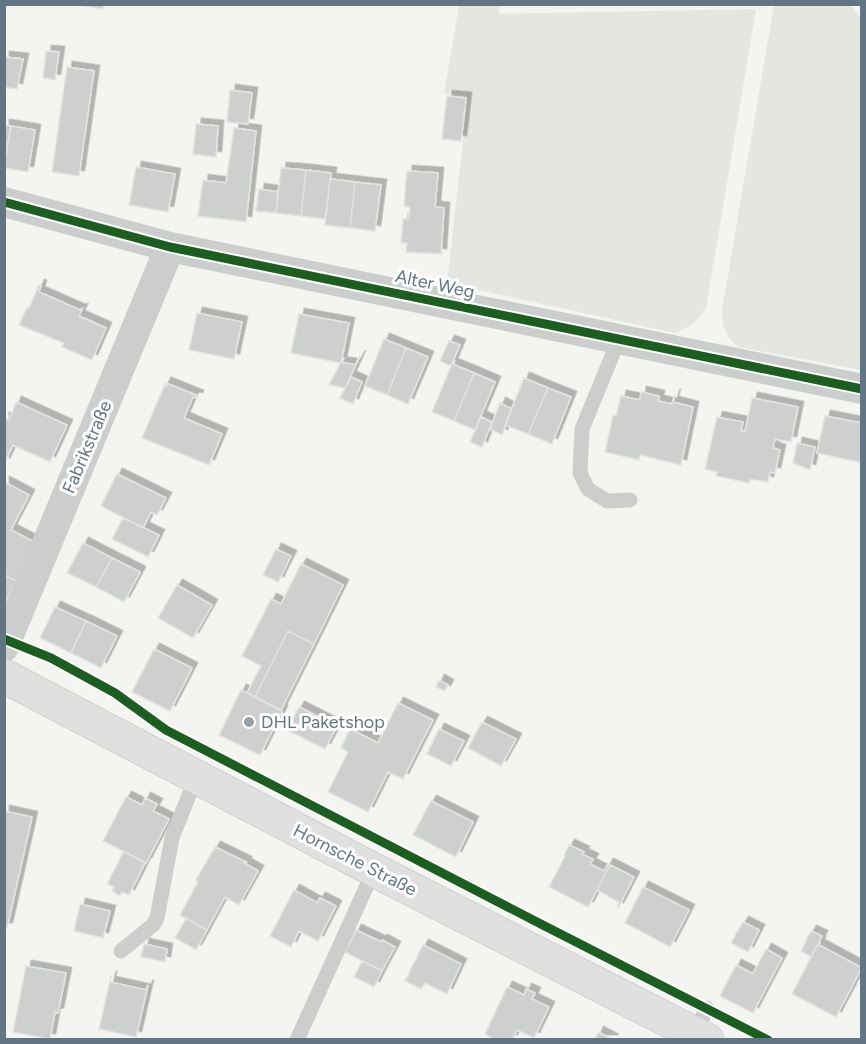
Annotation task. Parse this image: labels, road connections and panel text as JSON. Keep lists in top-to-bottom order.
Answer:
{
  "streets": {
    "main road": ["Hornsche Straße"],
    "street": ["Alter Weg", "Fabrikstraße"]
  },
  "crossings": [
    ["Alter Weg", "Fabrikstraße"]
  ],
  "places": ["DHL Paketshop"]
}
